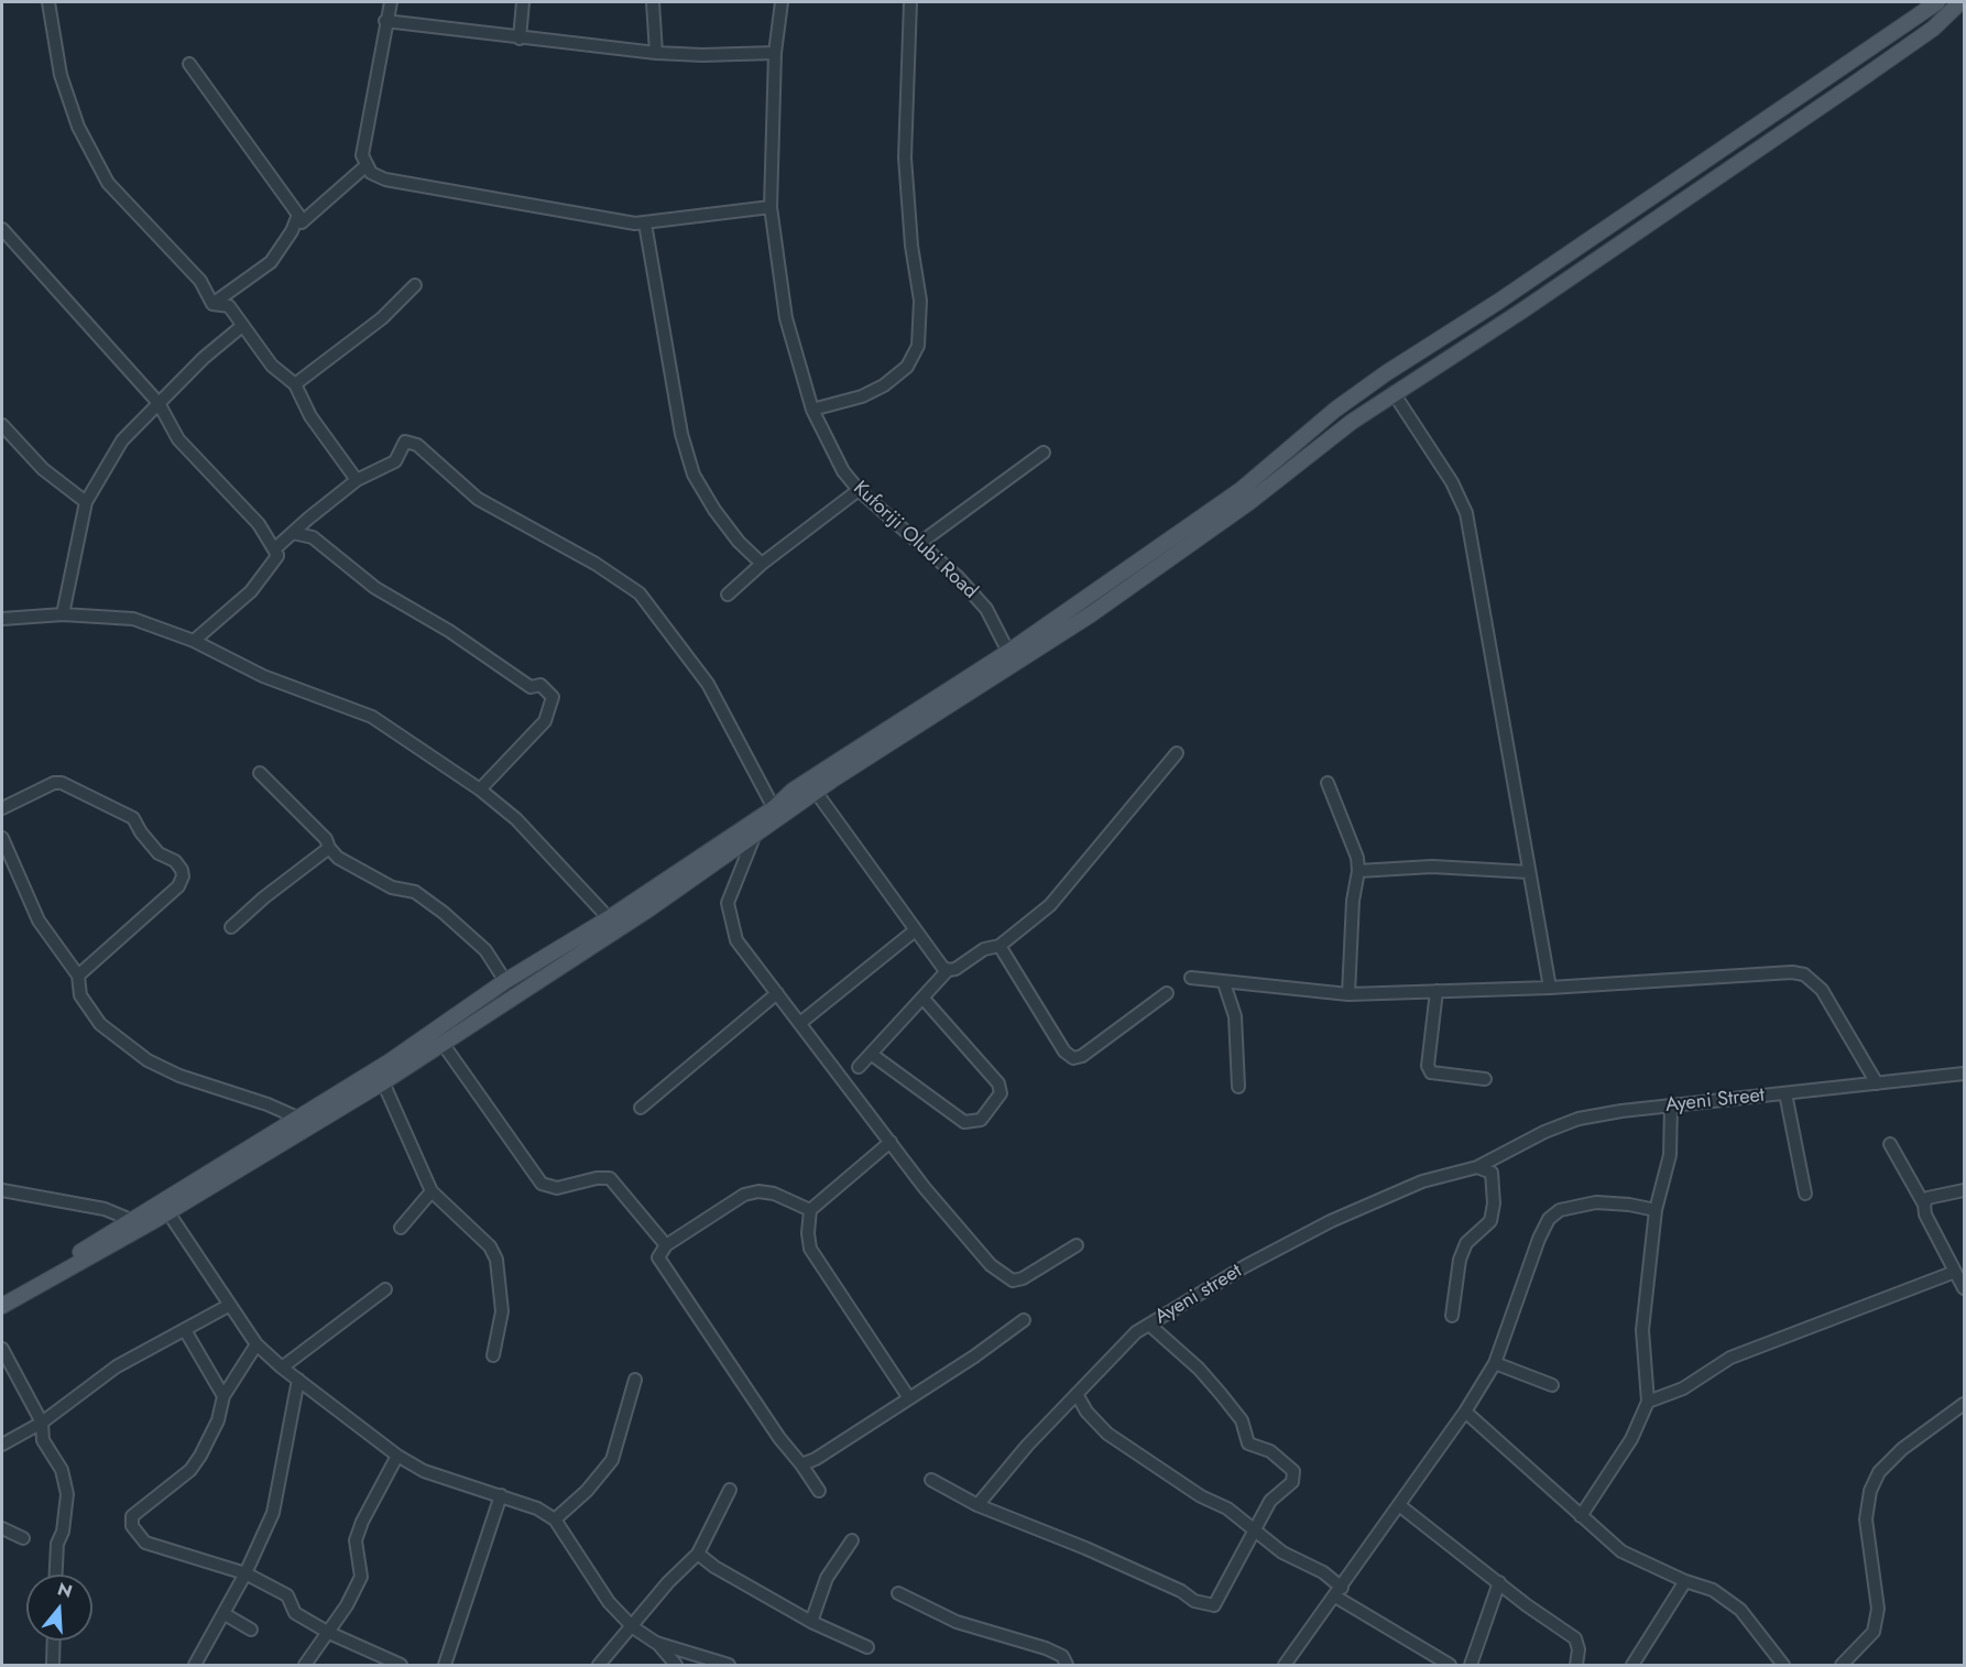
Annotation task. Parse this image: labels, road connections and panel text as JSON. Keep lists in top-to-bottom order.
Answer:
{
  "streets": {
    "street": ["Kuforiji Olubi Road", "Ayeni Street", "Ayeni street"]
  },
  "crossings": [
    ["Ayeni Street", "Ayeni street"]
  ],
  "north": "top"
}
